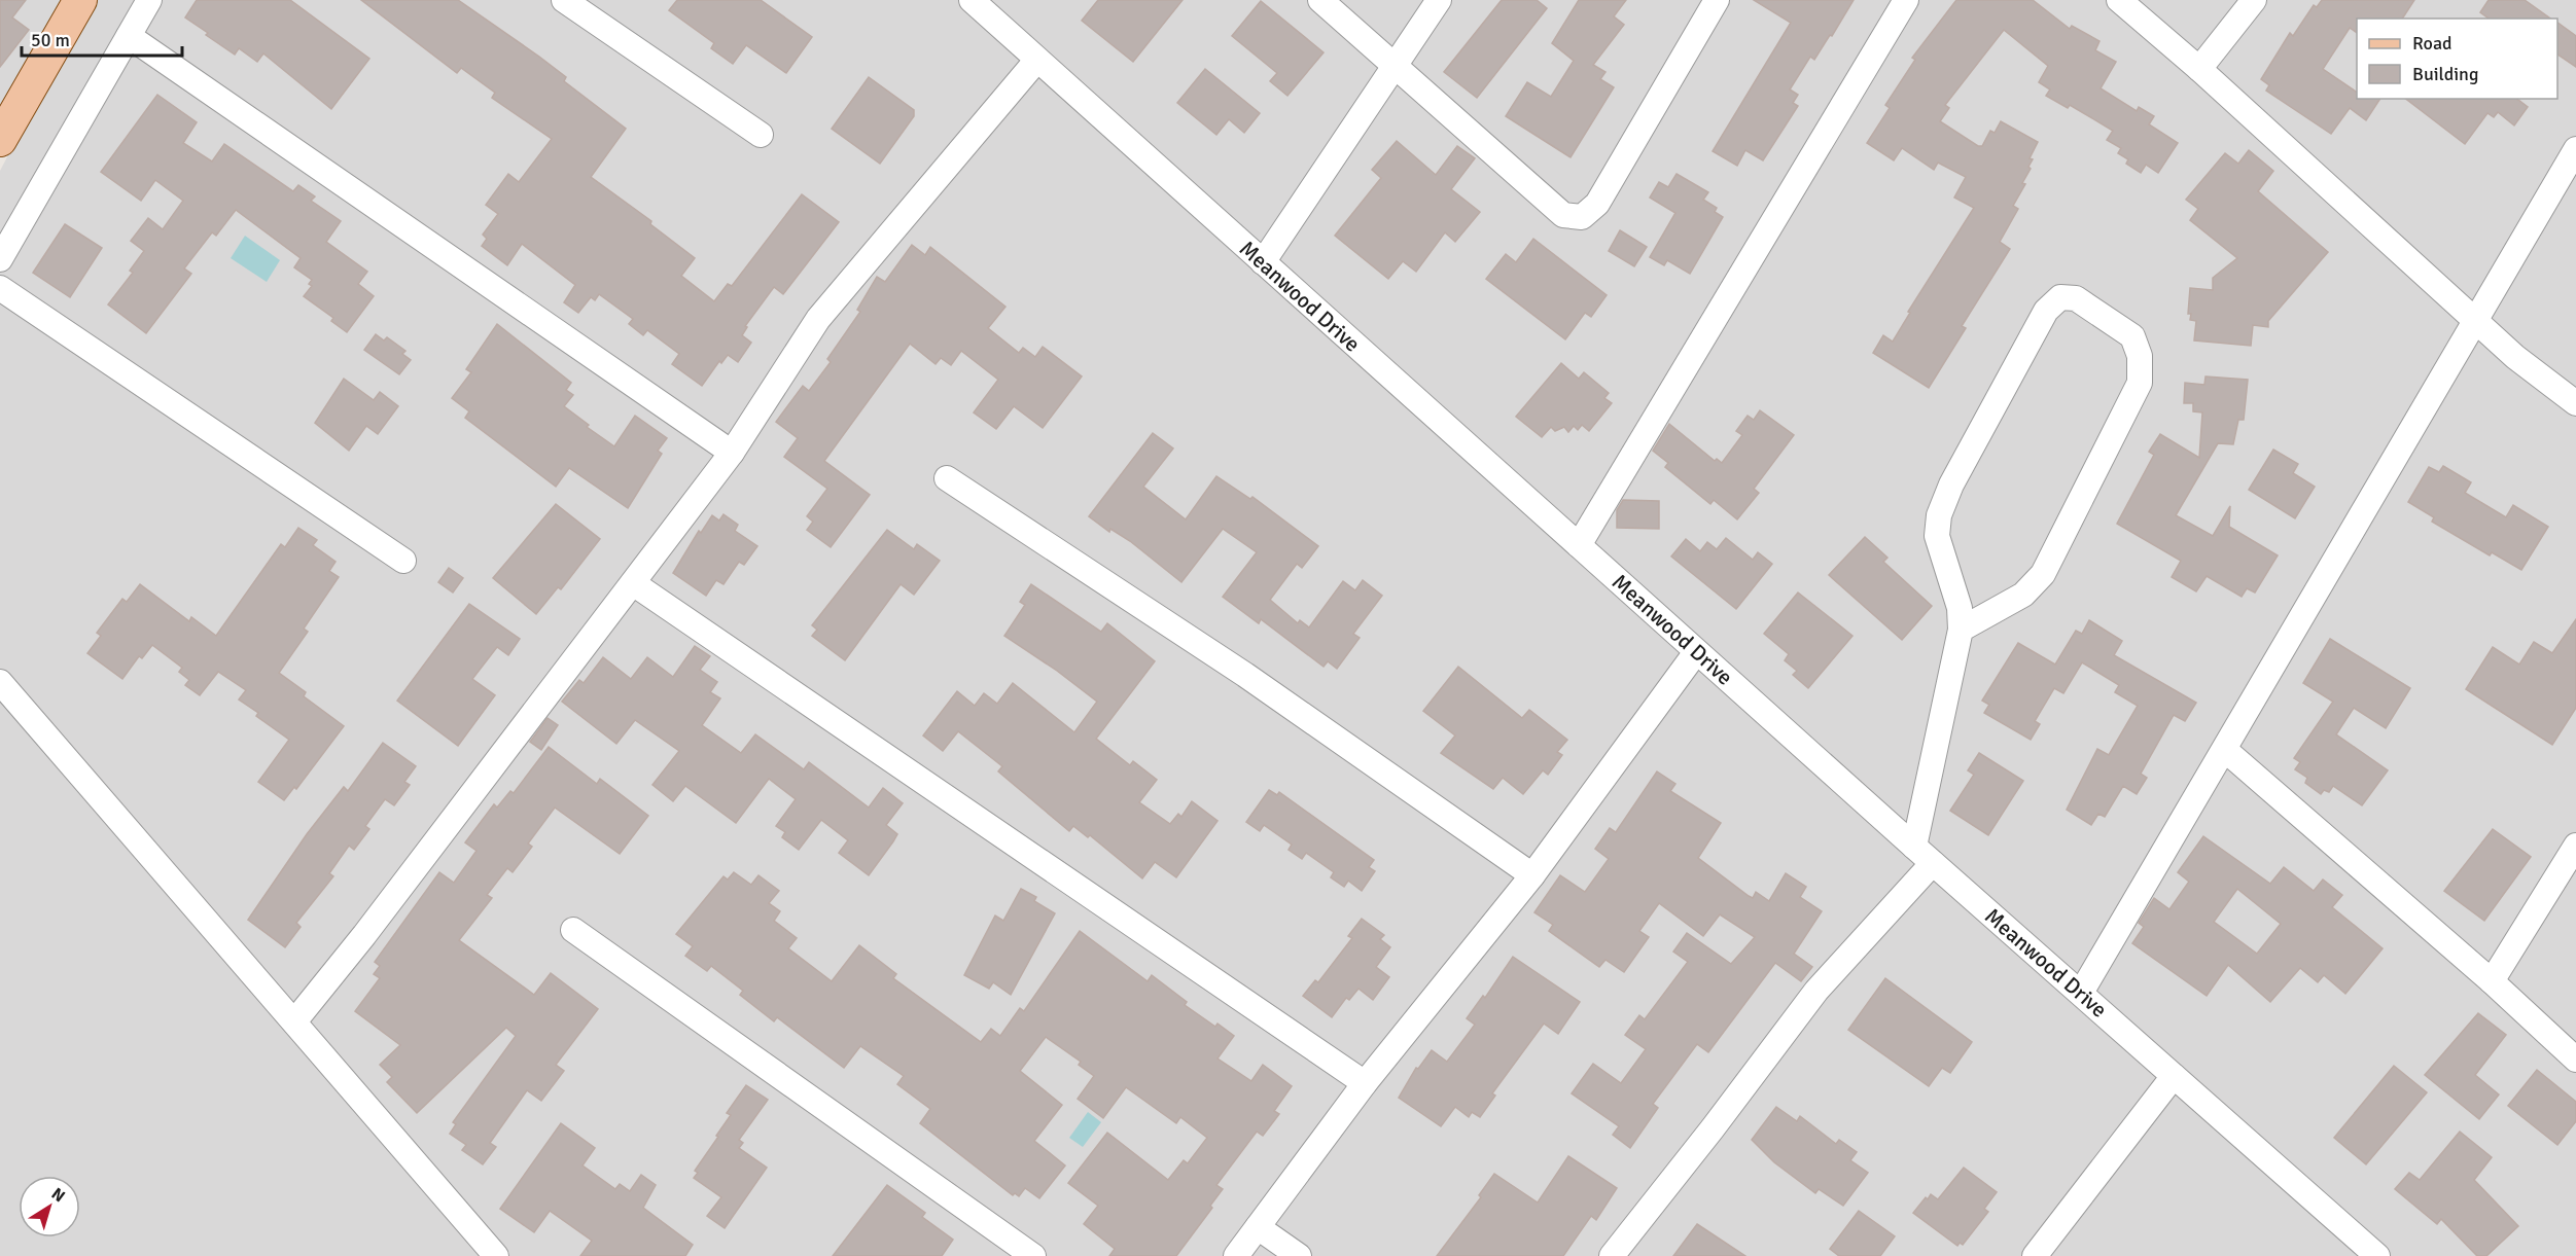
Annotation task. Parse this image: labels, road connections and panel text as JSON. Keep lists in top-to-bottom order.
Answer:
{
  "streets": {
    "street": ["Meanwood Drive"]
  },
  "legend": ["Road", "Building"],
  "scale_bar": "50 m",
  "north": "top right"
}
